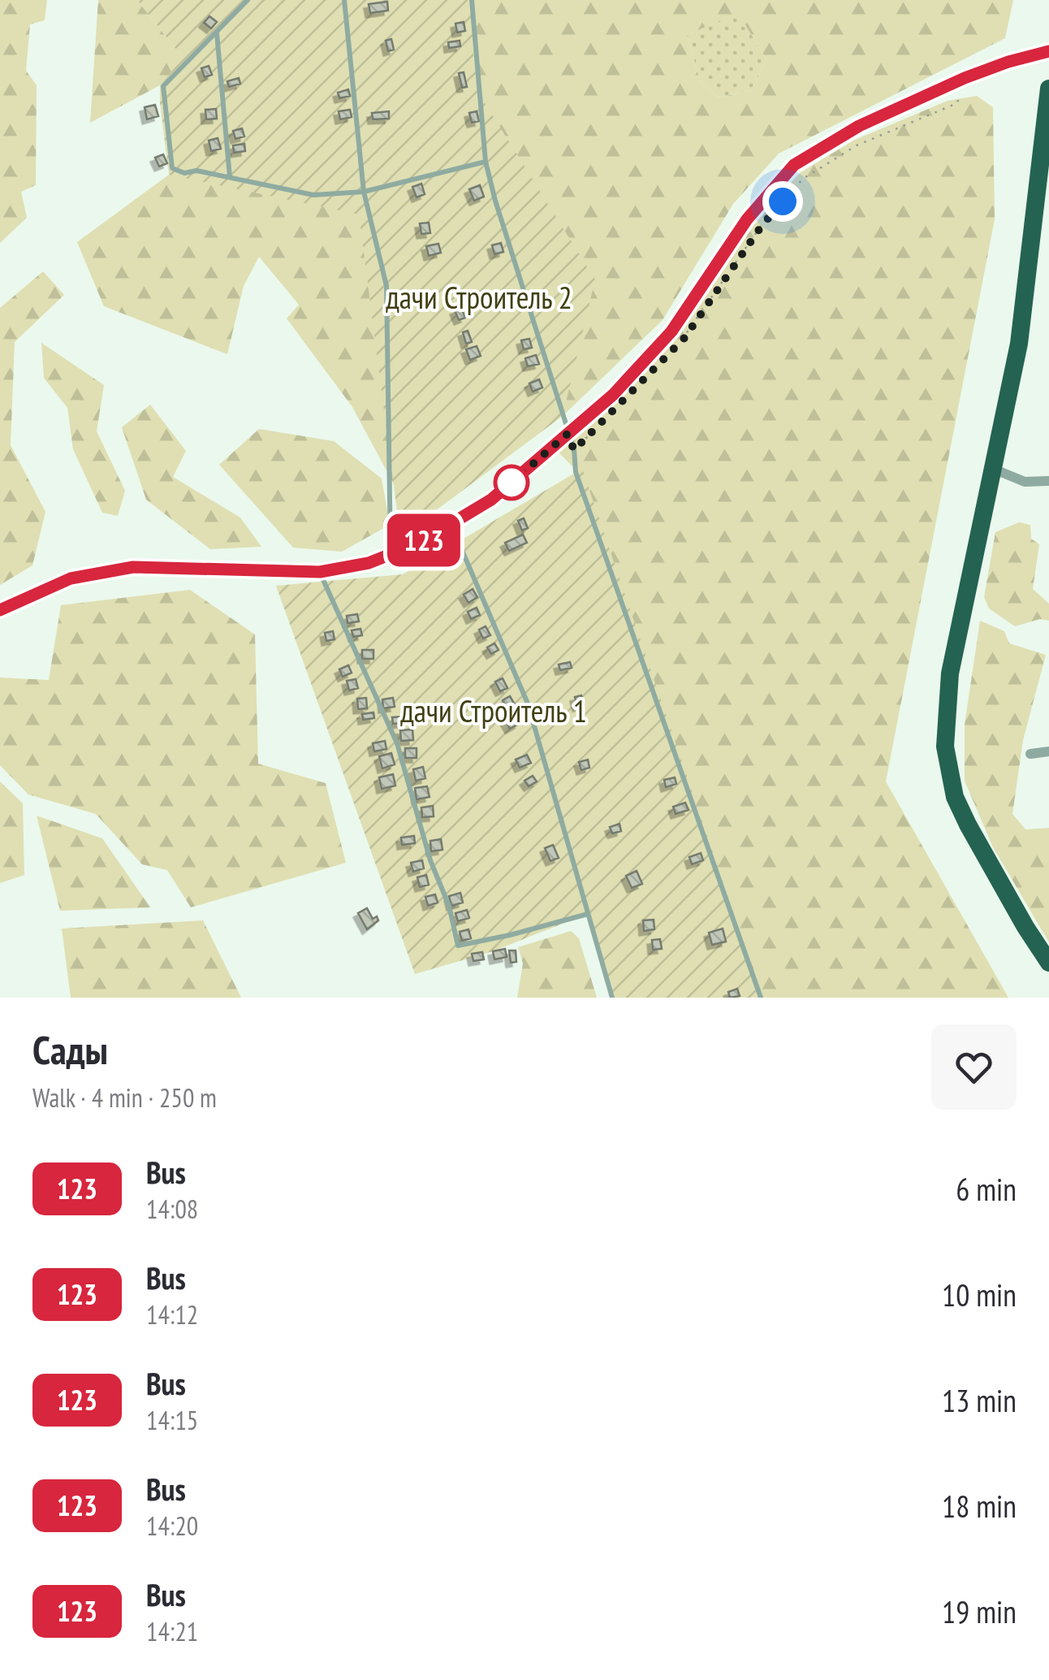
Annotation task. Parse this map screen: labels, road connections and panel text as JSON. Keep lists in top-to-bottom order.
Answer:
{
  "parks": ["дачи Строитель 2", "дачи Строитель 1"],
  "lines": ["bus line 123"],
  "page": {
    "on_map": "123",
    "heading": ["Сады", "Walk · 4 min · 250 m"],
    "list": [
      {
        "mark": "123",
        "name": "Bus",
        "note": "14:08",
        "value": "6 min"
      },
      {
        "mark": "123",
        "name": "Bus",
        "note": "14:12",
        "value": "10 min"
      },
      {
        "mark": "123",
        "name": "Bus",
        "note": "14:15",
        "value": "13 min"
      },
      {
        "mark": "123",
        "name": "Bus",
        "note": "14:20",
        "value": "18 min"
      },
      {
        "mark": "123",
        "name": "Bus",
        "note": "14:21",
        "value": "19 min"
      }
    ]
  }
}
